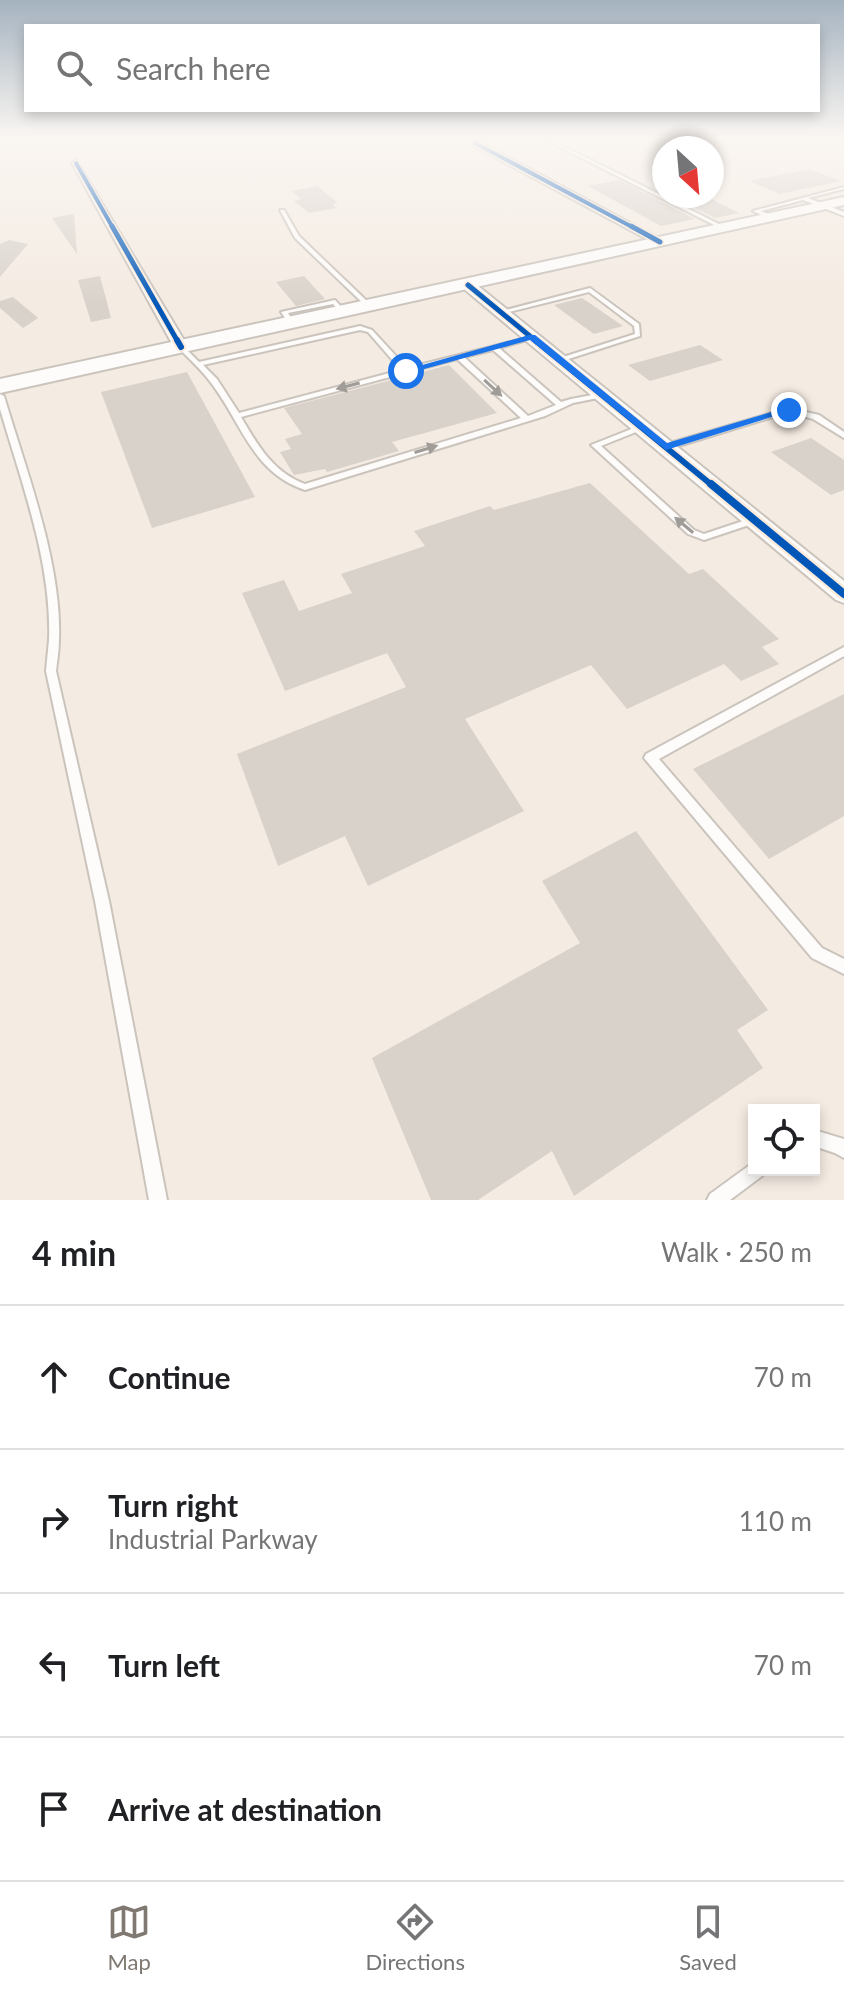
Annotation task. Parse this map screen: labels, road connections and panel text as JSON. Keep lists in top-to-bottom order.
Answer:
{
  "north": "bottom right",
  "page": {
    "search": "Search here",
    "heading": ["4 min", "Walk · 250 m"],
    "list": [
      ["Continue", "70 m"],
      ["Turn right", "Industrial Parkway", "110 m"],
      ["Turn left", "70 m"],
      "Arrive at destination"
    ],
    "nav": ["Map", "Directions", "Saved"]
  }
}
